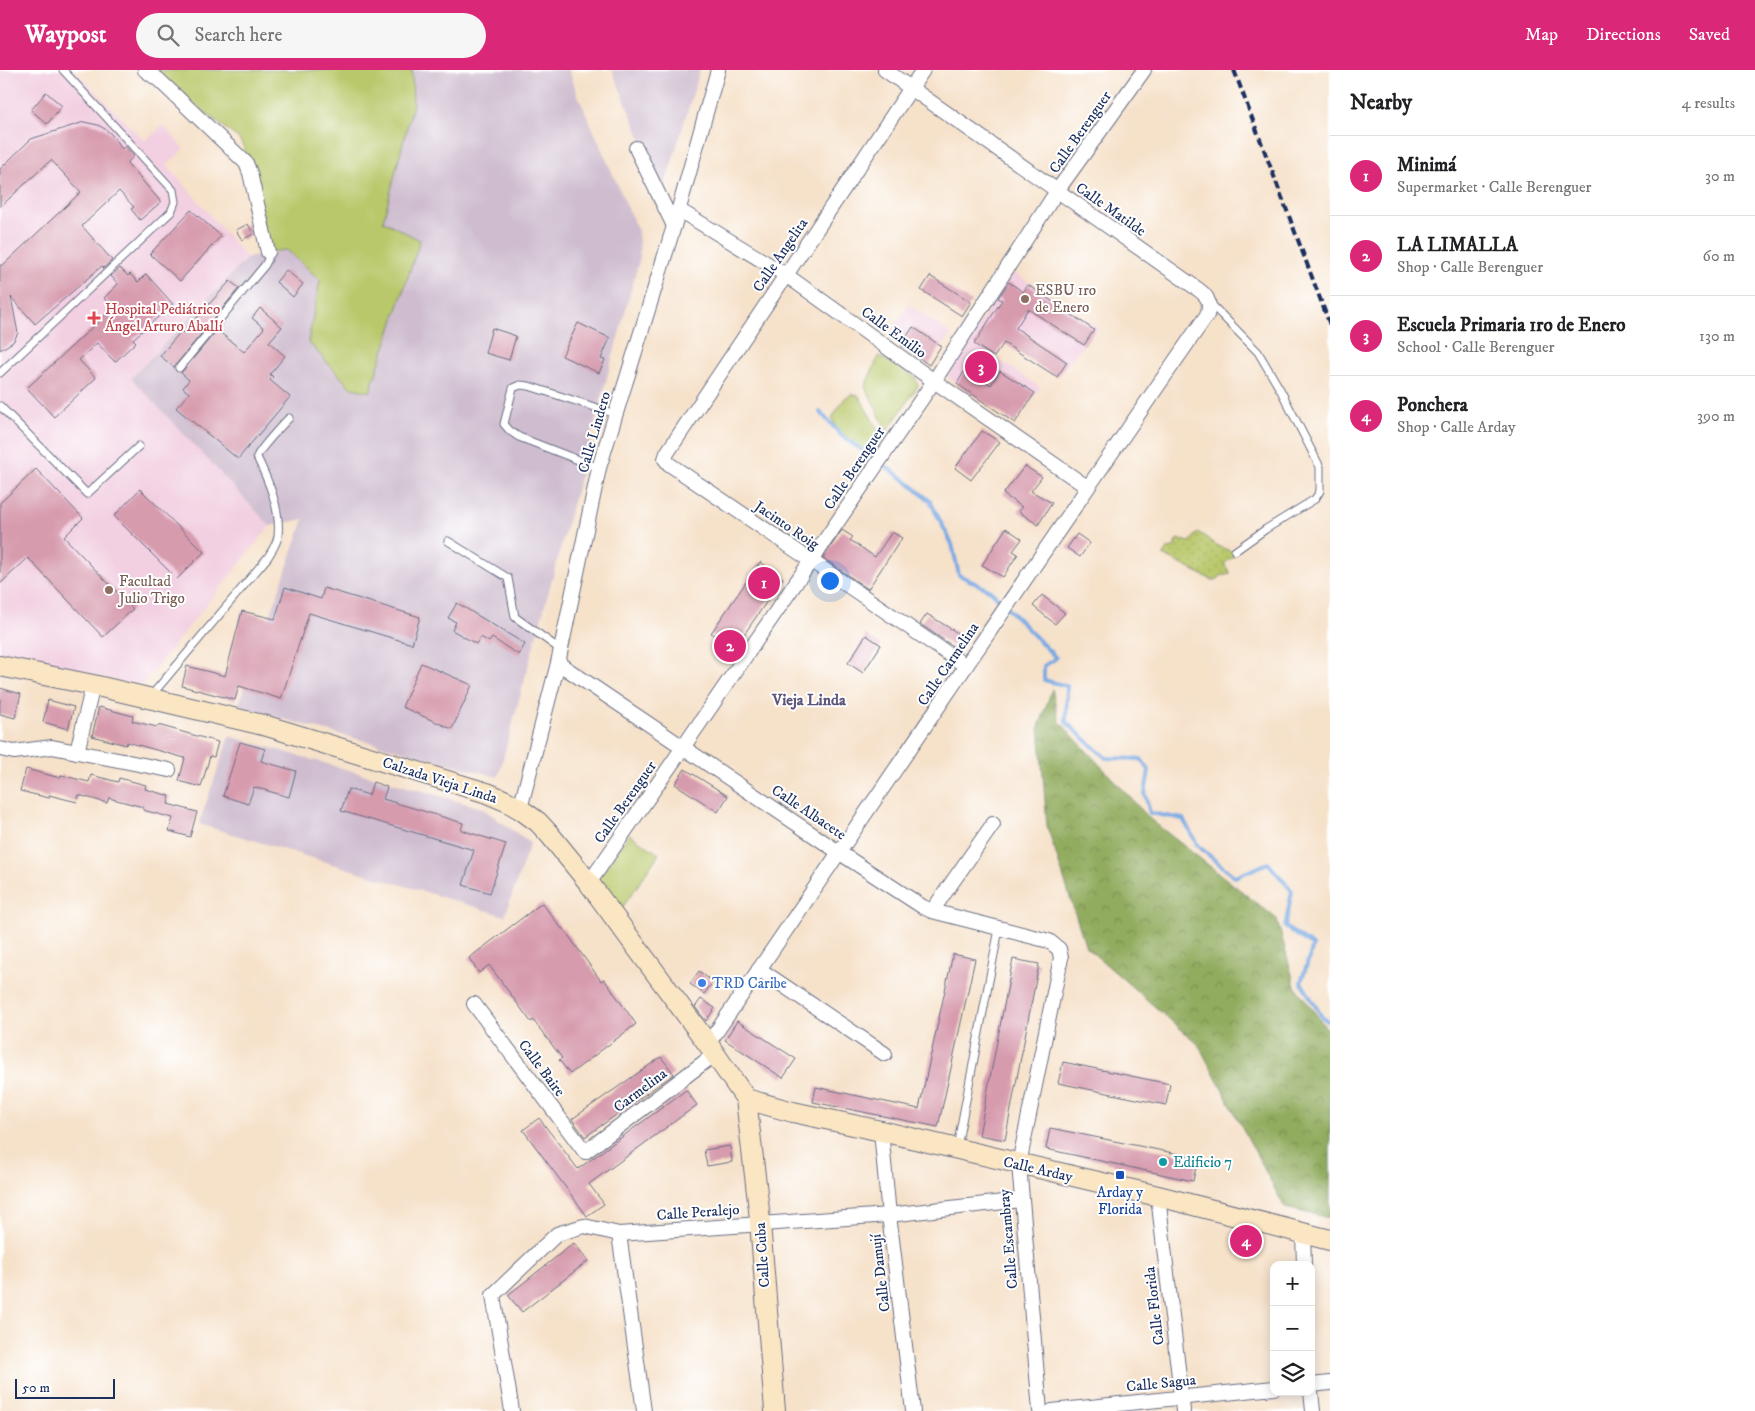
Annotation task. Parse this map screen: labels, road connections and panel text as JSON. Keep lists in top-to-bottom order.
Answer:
{
  "streets": {
    "street": [
      "Calle Berenguer",
      "Calle Matilde",
      "Calle Angelita",
      "Calle Emilio",
      "Calle Lindero",
      "Jacinto Roig",
      "Calle Carmelina",
      "Calzada Vieja Linda",
      "Calle Albacete",
      "Calle Baire",
      "Carmelina",
      "Calle Arday",
      "Calle Peralejo",
      "Calle Escambray",
      "Calle Cuba",
      "Calle Damují",
      "Calle Florida",
      "Calle Sagua"
    ]
  },
  "crossings": [
    ["Calle Berenguer", "Calle Matilde"],
    ["Calle Berenguer", "Calle Emilio"],
    ["Calle Berenguer", "Jacinto Roig"],
    ["Calle Berenguer", "Calzada Vieja Linda"],
    ["Calle Berenguer", "Calle Albacete"],
    ["Calle Matilde", "Calle Angelita"],
    ["Calle Matilde", "Calle Carmelina"],
    ["Calle Angelita", "Calle Emilio"],
    ["Calle Angelita", "Jacinto Roig"],
    ["Calle Emilio", "Calle Lindero"],
    ["Calle Emilio", "Calle Carmelina"],
    ["Calle Lindero", "Calzada Vieja Linda"],
    ["Calle Lindero", "Calle Albacete"],
    ["Jacinto Roig", "Calle Carmelina"],
    ["Calle Carmelina", "Calzada Vieja Linda"],
    ["Calle Carmelina", "Calle Albacete"],
    ["Calle Carmelina", "Carmelina"],
    ["Calzada Vieja Linda", "Carmelina"],
    ["Calzada Vieja Linda", "Calle Arday"],
    ["Calzada Vieja Linda", "Calle Cuba"],
    ["Calle Albacete", "Calle Escambray"],
    ["Calle Baire", "Carmelina"],
    ["Calle Arday", "Calle Escambray"],
    ["Calle Arday", "Calle Cuba"],
    ["Calle Arday", "Calle Damují"],
    ["Calle Arday", "Calle Florida"],
    ["Calle Peralejo", "Calle Escambray"],
    ["Calle Peralejo", "Calle Cuba"],
    ["Calle Peralejo", "Calle Damují"],
    ["Calle Florida", "Calle Sagua"]
  ],
  "districts": ["Vieja Linda"],
  "places": {
    "other": [
      "ESBU 1ro de Enero",
      "Facultad Julio Trigo",
      "TRD Caribe",
      "Edificio 7"
    ],
    "health": ["Hospital Pediátrico Ángel Arturo Aballí"],
    "transit": ["Arday y Florida"]
  },
  "scale_bar": "50 m",
  "page": {
    "header": "Waypost",
    "search": "Search here",
    "nav": ["Map", "Directions", "Saved"],
    "heading": ["Nearby", "4 results"],
    "list": [
      {
        "mark": "1",
        "name": "Minimá",
        "note": "Supermarket · Calle Berenguer",
        "value": "30 m"
      },
      {
        "mark": "2",
        "name": "LA LIMALLA",
        "note": "Shop · Calle Berenguer",
        "value": "60 m"
      },
      {
        "mark": "3",
        "name": "Escuela Primaria 1ro de Enero",
        "note": "School · Calle Berenguer",
        "value": "130 m"
      },
      {
        "mark": "4",
        "name": "Ponchera",
        "note": "Shop · Calle Arday",
        "value": "390 m"
      }
    ],
    "pins": [
      "3",
      "1",
      "2",
      "4"
    ],
    "map_buttons": ["+", "−"],
    "scale": "50 m"
  }
}
